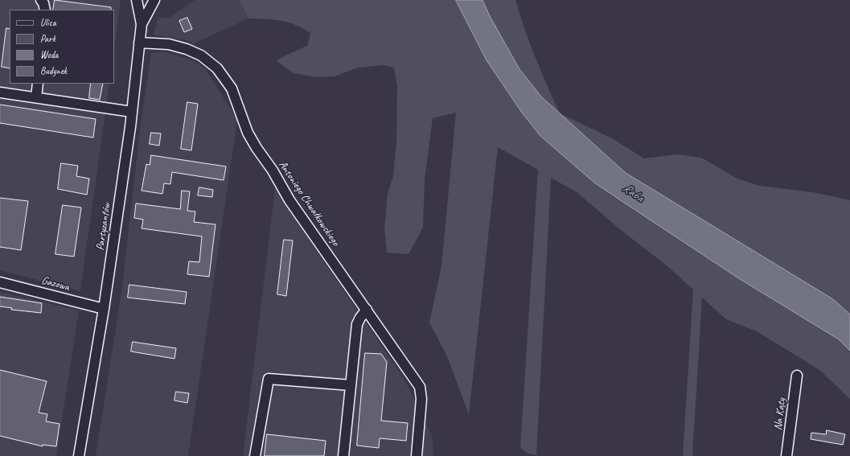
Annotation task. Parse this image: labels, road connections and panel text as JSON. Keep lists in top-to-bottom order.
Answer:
{
  "streets": {
    "street": [
      "Antoniego Chwałkowskiego",
      "Partyzantów",
      "Gazowa",
      "Na Kąty"
    ]
  },
  "crossings": [
    ["Antoniego Chwałkowskiego", "Partyzantów"],
    ["Partyzantów", "Gazowa"]
  ],
  "water": ["Raba"],
  "legend": [
    "Ulica",
    "Park",
    "Woda",
    "Budynek"
  ]
}
